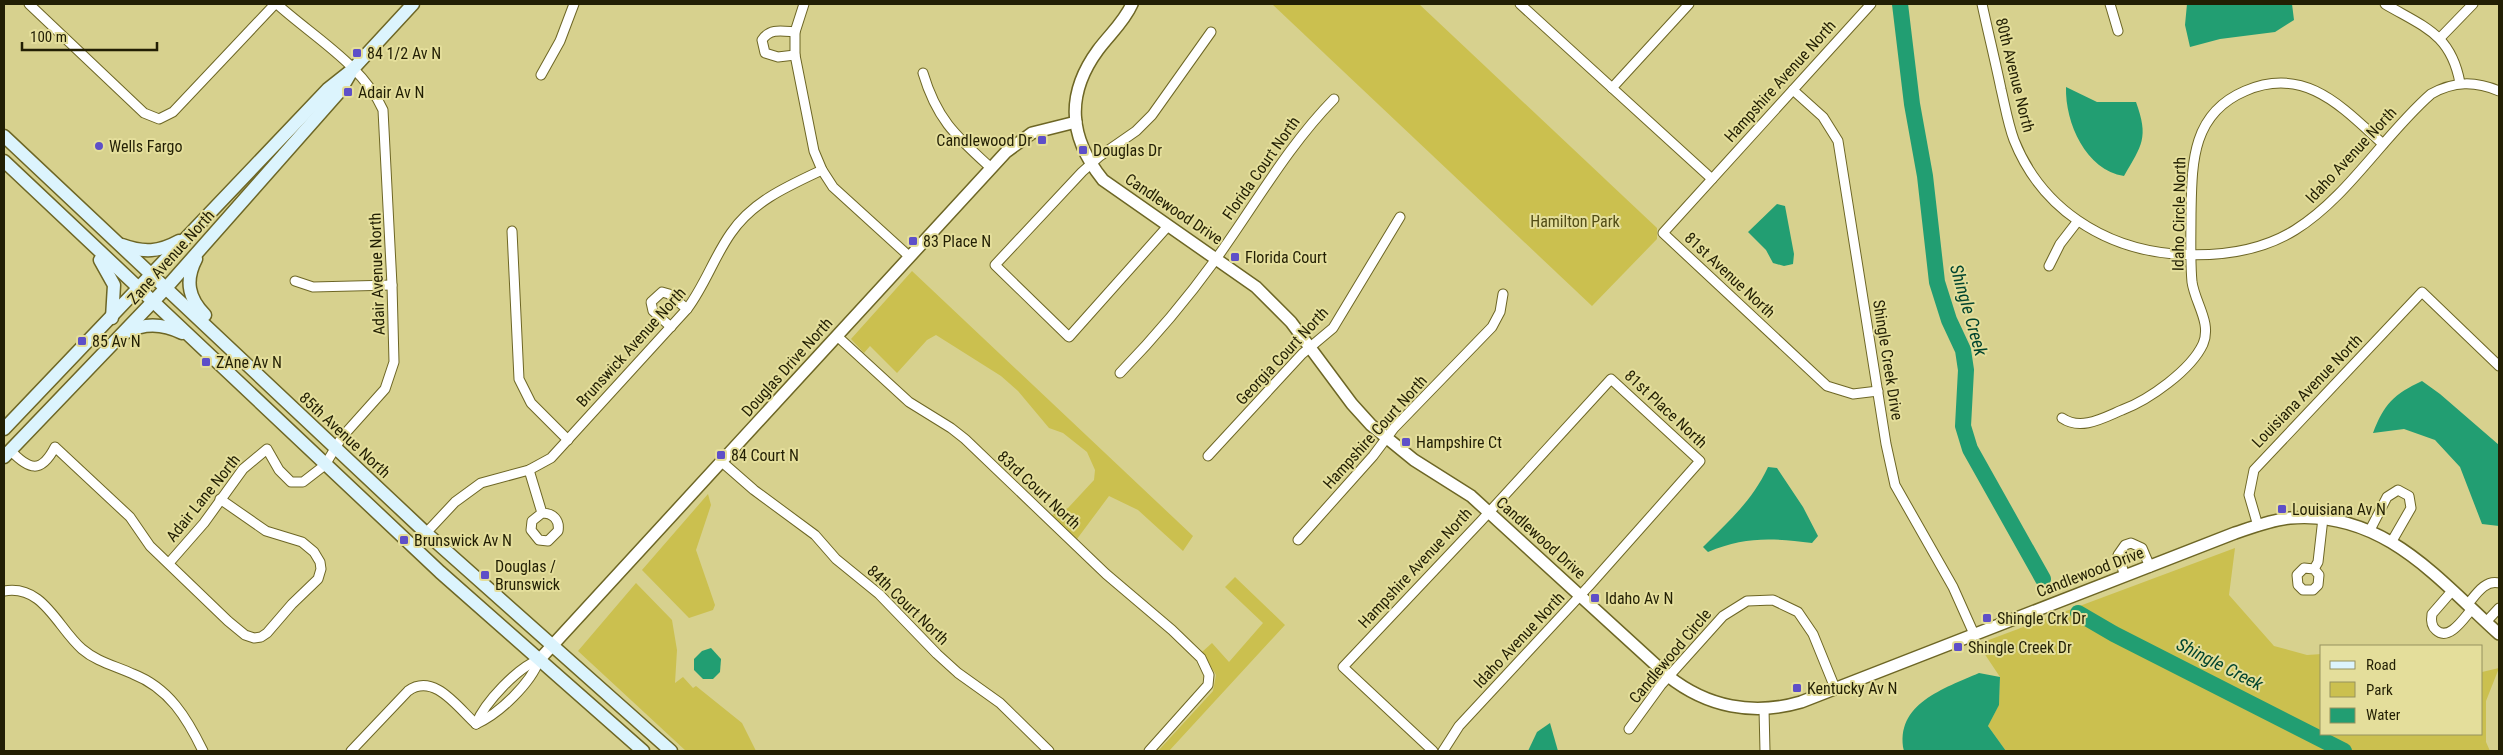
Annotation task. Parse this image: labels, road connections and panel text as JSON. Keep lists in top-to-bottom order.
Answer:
{
  "streets": {
    "main road": ["Zane Avenue North", "85th Avenue North"],
    "street": [
      "80th Avenue North",
      "Hampshire Avenue North",
      "Idaho Avenue North",
      "Florida Court North",
      "Candlewood Drive",
      "Idaho Circle North",
      "Adair Avenue North",
      "81st Avenue North",
      "Brunswick Avenue North",
      "Georgia Court North",
      "Shingle Creek Drive",
      "Douglas Drive North",
      "Louisiana Avenue North",
      "81st Place North",
      "Hampshire Court North",
      "83rd Court North",
      "Adair Lane North",
      "84th Court North",
      "Candlewood Circle"
    ]
  },
  "crossings": [
    ["80th Avenue North", "Idaho Avenue North"],
    ["80th Avenue North", "Idaho Circle North"],
    ["Hampshire Avenue North", "Candlewood Drive"],
    ["Hampshire Avenue North", "81st Avenue North"],
    ["Hampshire Avenue North", "Shingle Creek Drive"],
    ["Hampshire Avenue North", "81st Place North"],
    ["Idaho Avenue North", "Candlewood Drive"],
    ["Idaho Avenue North", "Idaho Circle North"],
    ["Idaho Avenue North", "81st Place North"],
    ["Florida Court North", "Candlewood Drive"],
    ["Candlewood Drive", "Georgia Court North"],
    ["Candlewood Drive", "Shingle Creek Drive"],
    ["Candlewood Drive", "Douglas Drive North"],
    ["Candlewood Drive", "Louisiana Avenue North"],
    ["Candlewood Drive", "Hampshire Court North"],
    ["Candlewood Drive", "Candlewood Circle"],
    ["Zane Avenue North", "Adair Avenue North"],
    ["Zane Avenue North", "85th Avenue North"],
    ["Adair Avenue North", "85th Avenue North"],
    ["Adair Avenue North", "Adair Lane North"],
    ["81st Avenue North", "Shingle Creek Drive"],
    ["Brunswick Avenue North", "85th Avenue North"],
    ["Douglas Drive North", "85th Avenue North"],
    ["Douglas Drive North", "83rd Court North"],
    ["Douglas Drive North", "84th Court North"]
  ],
  "water": ["Shingle Creek"],
  "parks": ["Hamilton Park"],
  "places": {
    "transit": [
      "84 1/2 Av N",
      "Adair Av N",
      "Candlewood Dr",
      "Douglas Dr",
      "83 Place N",
      "Florida Court",
      "85 Av N",
      "ZAne Av N",
      "Hampshire Ct",
      "84 Court N",
      "Louisiana Av N",
      "Brunswick Av N",
      "Douglas / Brunswick",
      "Idaho Av N",
      "Shingle Crk Dr",
      "Shingle Creek Dr",
      "Kentucky Av N"
    ],
    "other": ["Wells Fargo"]
  },
  "legend": ["Road", "Park", "Water"],
  "scale_bar": "100 m"
}
